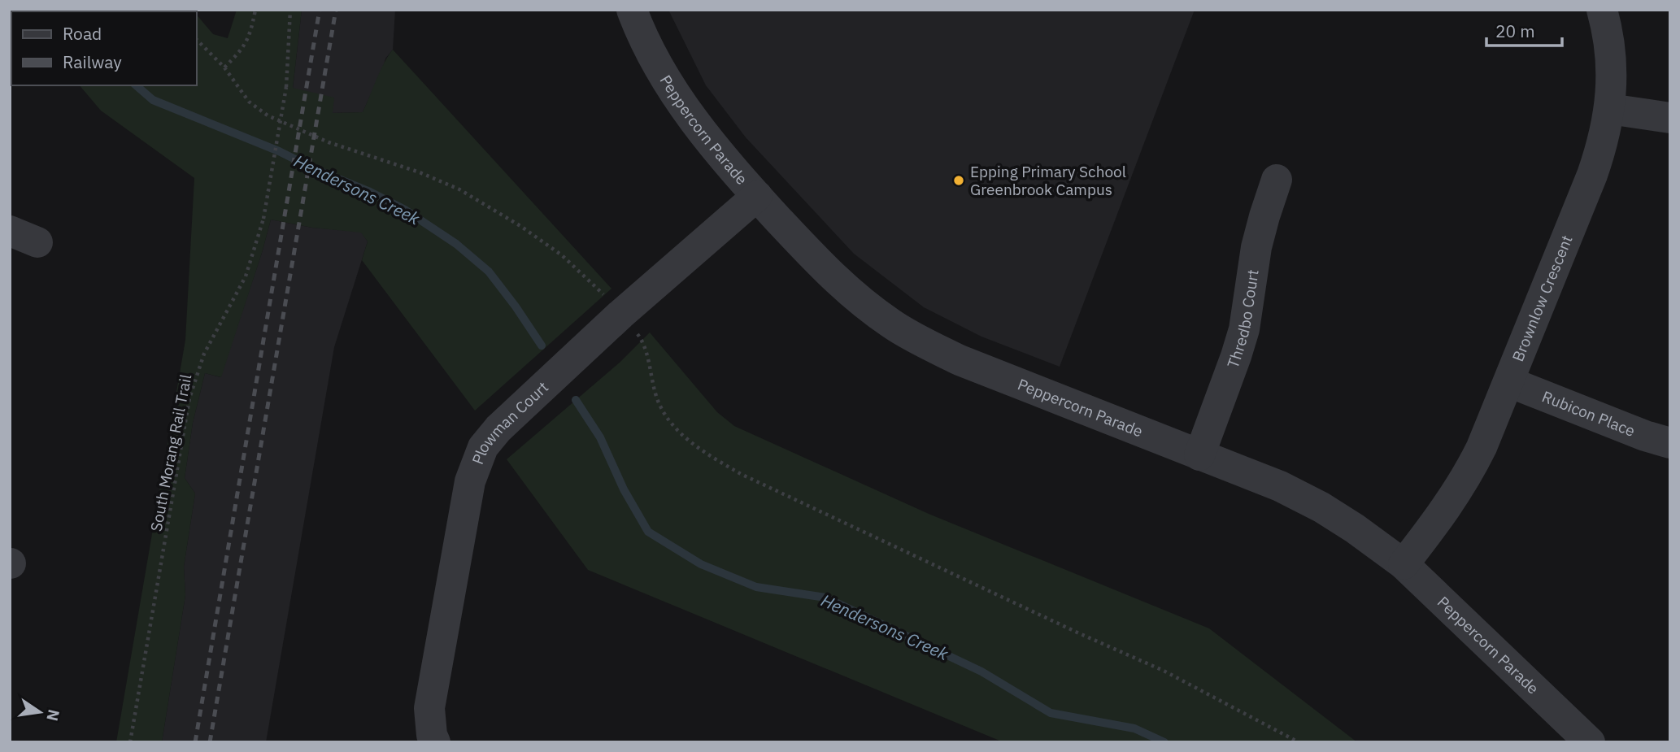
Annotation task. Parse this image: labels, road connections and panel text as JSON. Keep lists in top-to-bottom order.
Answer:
{
  "streets": {
    "street": [
      "Peppercorn Parade",
      "Brownlow Crescent",
      "Thredbo Court",
      "Rubicon Place",
      "Plowman Court"
    ],
    "path": ["South Morang Rail Trail"]
  },
  "crossings": [
    ["Peppercorn Parade", "Brownlow Crescent"],
    ["Peppercorn Parade", "Thredbo Court"],
    ["Peppercorn Parade", "Plowman Court"],
    ["Brownlow Crescent", "Rubicon Place"]
  ],
  "water": ["Hendersons Creek"],
  "places": ["Epping Primary School Greenbrook Campus"],
  "legend": ["Road", "Railway"],
  "scale_bar": "20 m",
  "north": "right"
}
